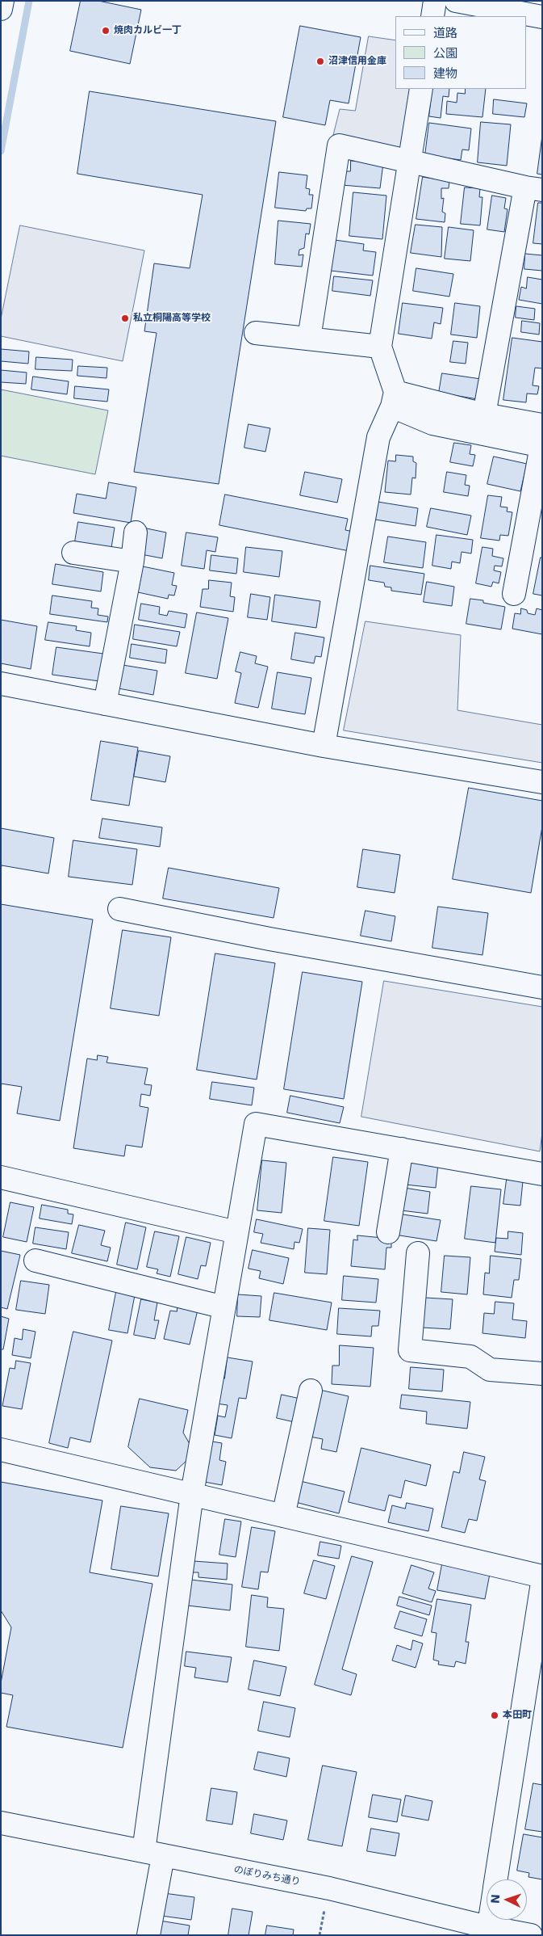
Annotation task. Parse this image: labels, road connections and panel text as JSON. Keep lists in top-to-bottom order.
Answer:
{
  "streets": {
    "street": ["のぼりみち通り"]
  },
  "places": [
    "焼肉カルビ一丁",
    "沼津信用金庫",
    "私立桐陽高等学校",
    "本田町"
  ],
  "legend": ["道路", "公園", "建物"],
  "north": "left"
}
